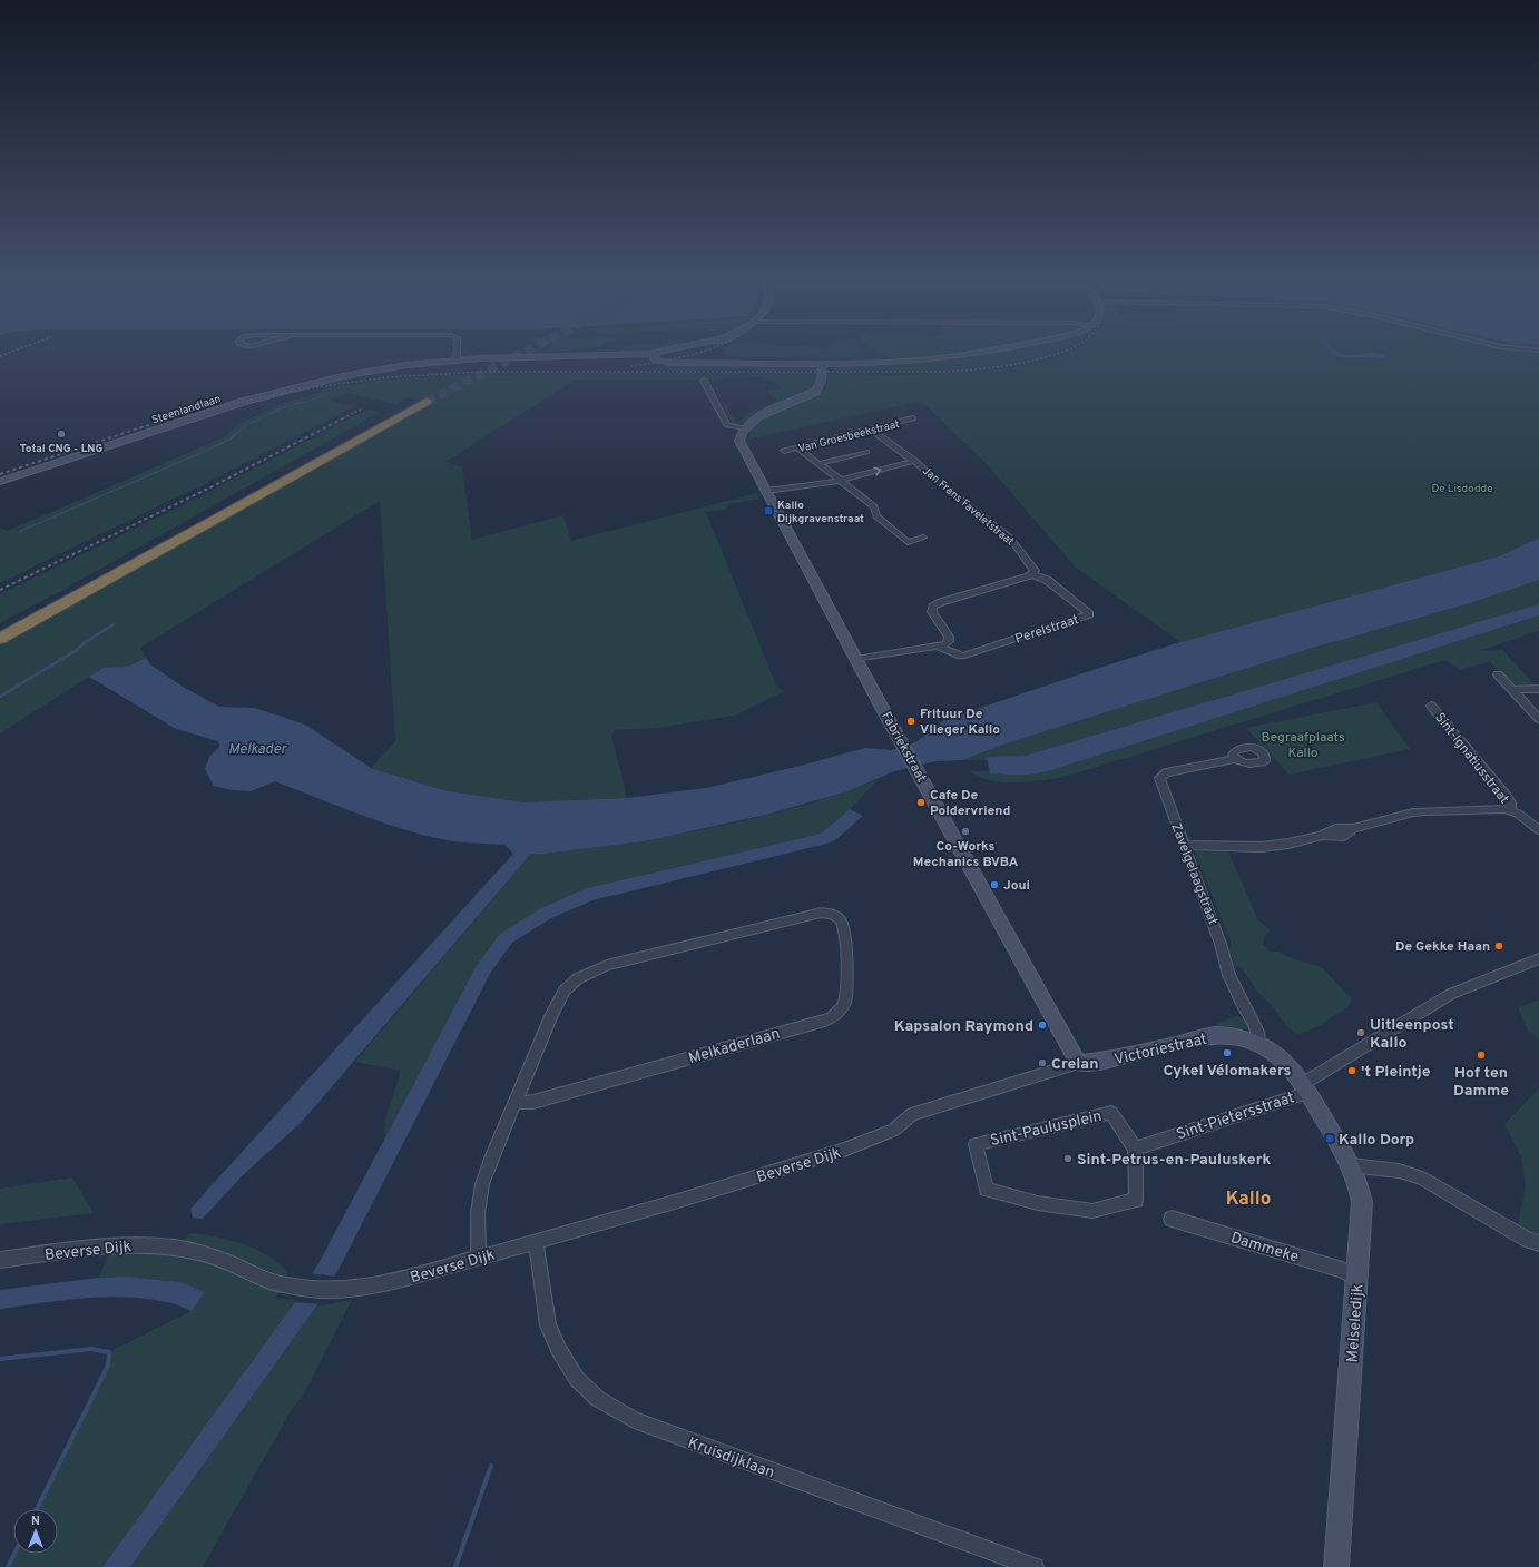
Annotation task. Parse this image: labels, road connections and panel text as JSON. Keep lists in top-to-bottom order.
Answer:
{
  "streets": {
    "main road": [
      "Steenlandlaan",
      "Fabriekstraat",
      "Victoriestraat",
      "Melseledijk"
    ],
    "street": [
      "Van Groesbeekstraat",
      "Jan Frans Faveletstraat",
      "Perelstraat",
      "Sint-Ignatiusstraat",
      "Zavelgelaagstraat",
      "Melkaderlaan",
      "Sint-Pietersstraat",
      "Sint-Paulusplein",
      "Beverse Dijk",
      "Dammeke",
      "Kruisdijklaan"
    ]
  },
  "crossings": [
    ["Van Groesbeekstraat", "Jan Frans Faveletstraat"],
    ["Jan Frans Faveletstraat", "Perelstraat"],
    ["Fabriekstraat", "Victoriestraat"],
    ["Sint-Ignatiusstraat", "Zavelgelaagstraat"],
    ["Zavelgelaagstraat", "Victoriestraat"],
    ["Melkaderlaan", "Beverse Dijk"],
    ["Victoriestraat", "Sint-Pietersstraat"],
    ["Victoriestraat", "Beverse Dijk"],
    ["Victoriestraat", "Melseledijk"],
    ["Sint-Pietersstraat", "Sint-Paulusplein"],
    ["Sint-Pietersstraat", "Melseledijk"],
    ["Beverse Dijk", "Kruisdijklaan"],
    ["Dammeke", "Melseledijk"]
  ],
  "districts": ["Kallo"],
  "water": ["Melkader"],
  "parks": ["De Lisdodde", "Begraafplaats Kallo"],
  "places": {
    "other": [
      "Total CNG - LNG",
      "Frituur De Vlieger Kallo",
      "Cafe De Poldervriend",
      "Co-Works Mechanics BVBA",
      "Joui",
      "De Gekke Haan",
      "Kapsalon Raymond",
      "Uitleenpost Kallo",
      "Cykel Vélomakers",
      "Hof ten Damme",
      "Crelan",
      "'t Pleintje",
      "Sint-Petrus-en-Pauluskerk"
    ],
    "transit": ["Kallo Dijkgravenstraat", "Kallo Dorp"]
  },
  "north": "top"
}
